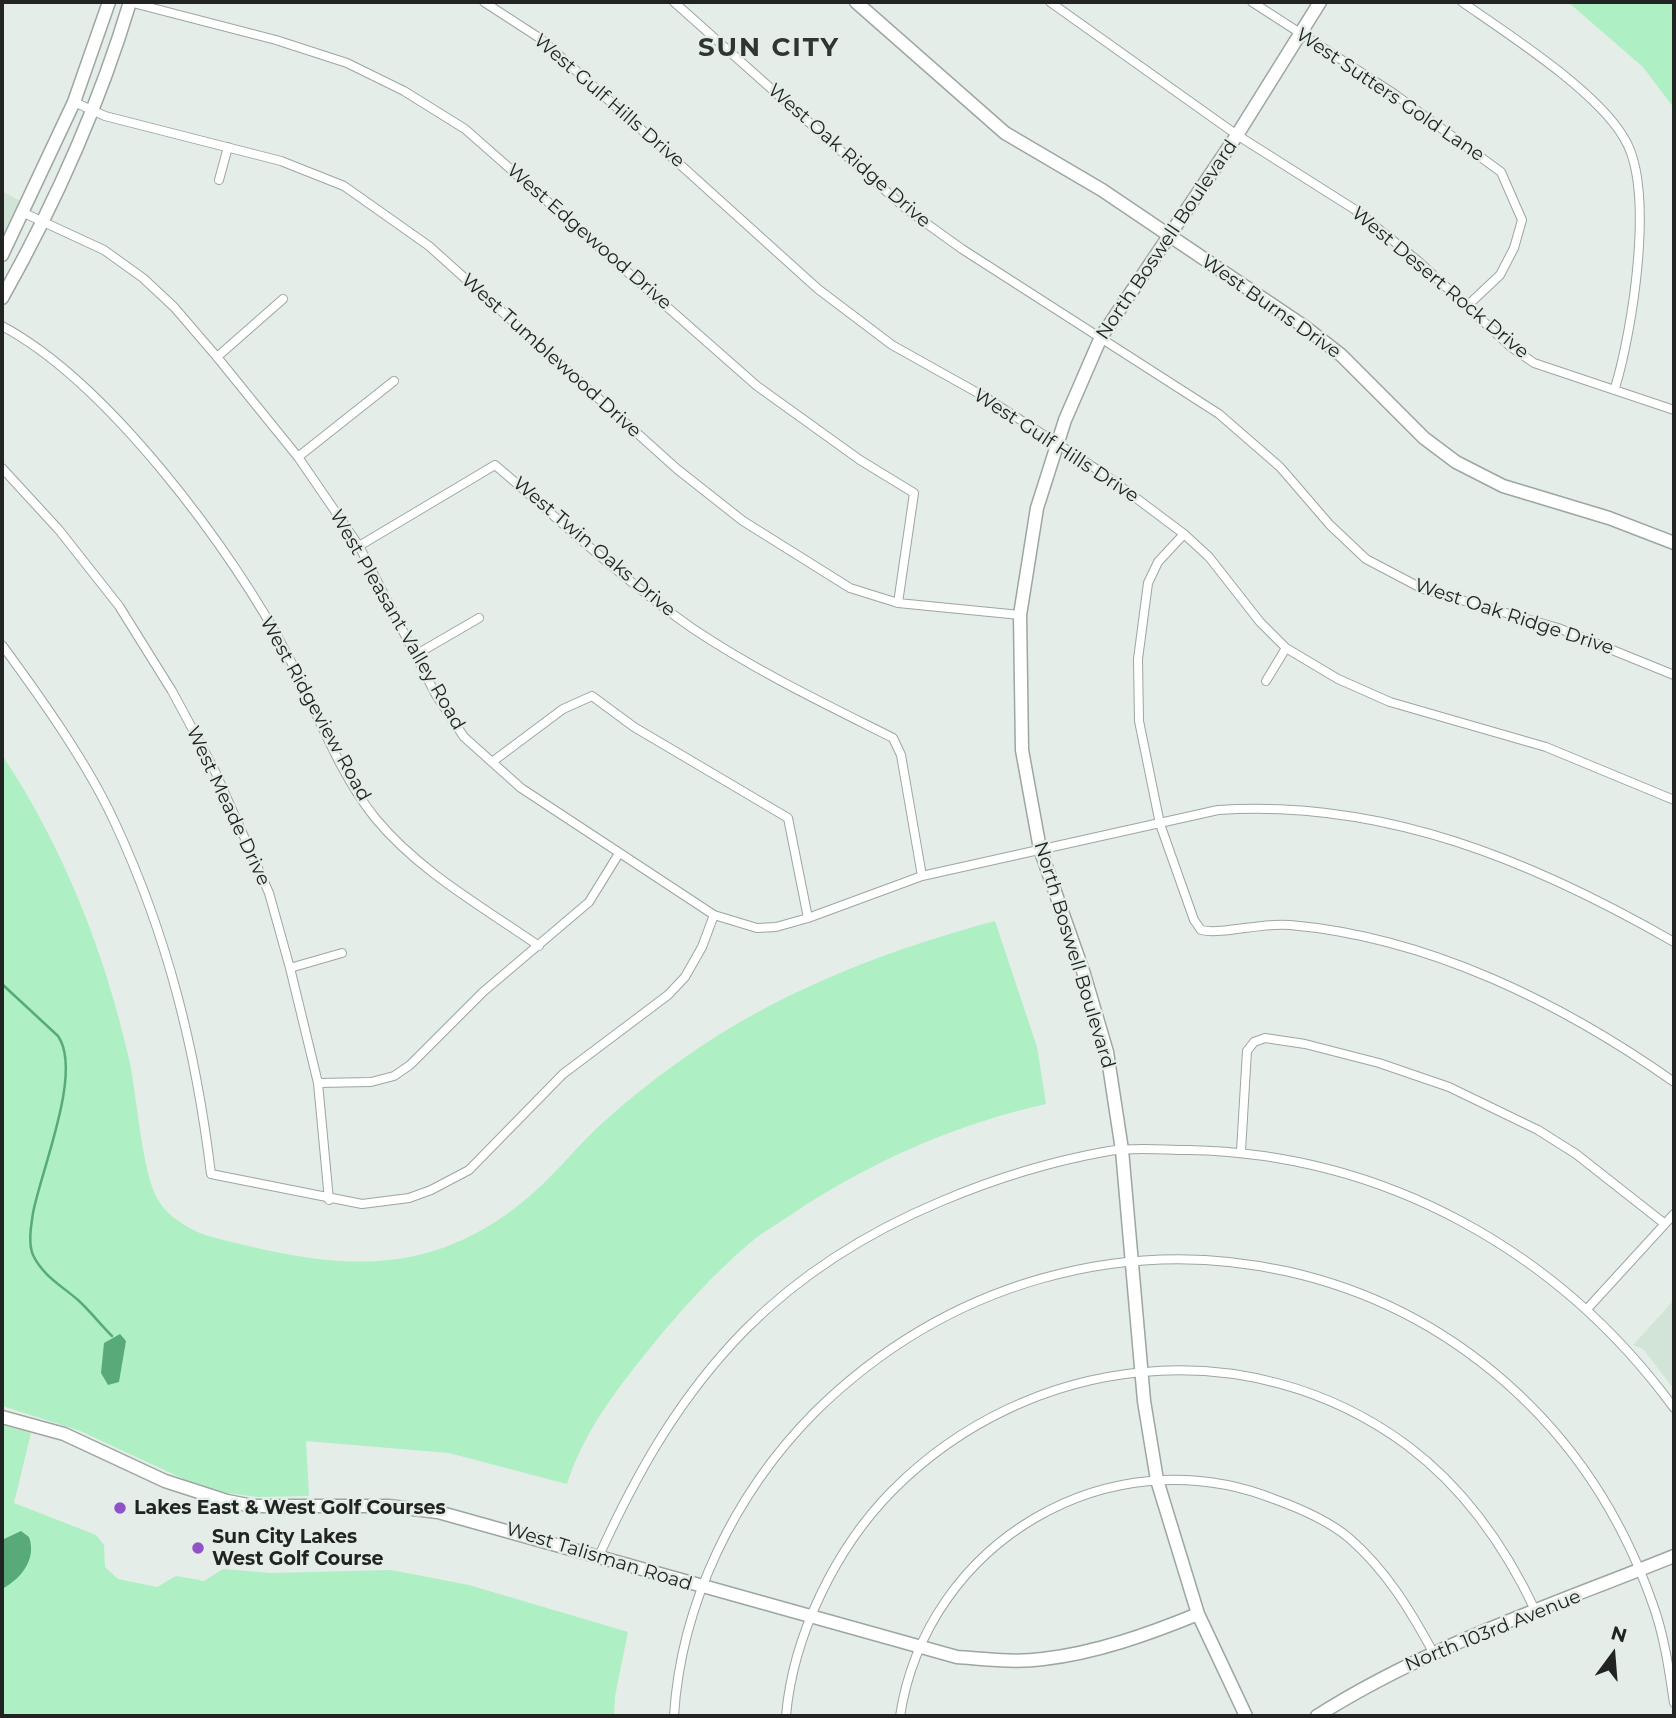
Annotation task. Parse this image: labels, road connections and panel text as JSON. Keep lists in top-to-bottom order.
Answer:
{
  "streets": {
    "street": [
      "West Sutters Gold Lane",
      "West Gulf Hills Drive",
      "West Oak Ridge Drive",
      "West Edgewood Drive",
      "North Boswell Boulevard",
      "West Desert Rock Drive",
      "West Burns Drive",
      "West Tumblewood Drive",
      "West Twin Oaks Drive",
      "West Pleasant Valley Road",
      "West Ridgeview Road",
      "West Meade Drive",
      "West Talisman Road",
      "North 103rd Avenue"
    ]
  },
  "crossings": [
    ["West Sutters Gold Lane", "North Boswell Boulevard"],
    ["West Sutters Gold Lane", "West Desert Rock Drive"],
    ["West Gulf Hills Drive", "North Boswell Boulevard"],
    ["West Oak Ridge Drive", "North Boswell Boulevard"],
    ["West Edgewood Drive", "West Tumblewood Drive"],
    ["North Boswell Boulevard", "West Desert Rock Drive"],
    ["North Boswell Boulevard", "West Burns Drive"],
    ["North Boswell Boulevard", "West Tumblewood Drive"],
    ["North Boswell Boulevard", "West Pleasant Valley Road"],
    ["North Boswell Boulevard", "West Talisman Road"],
    ["West Twin Oaks Drive", "West Pleasant Valley Road"]
  ],
  "districts": ["SUN CITY"],
  "places": ["Lakes East & West Golf Courses", "Sun City Lakes West Golf Course"],
  "north": "top"
}
